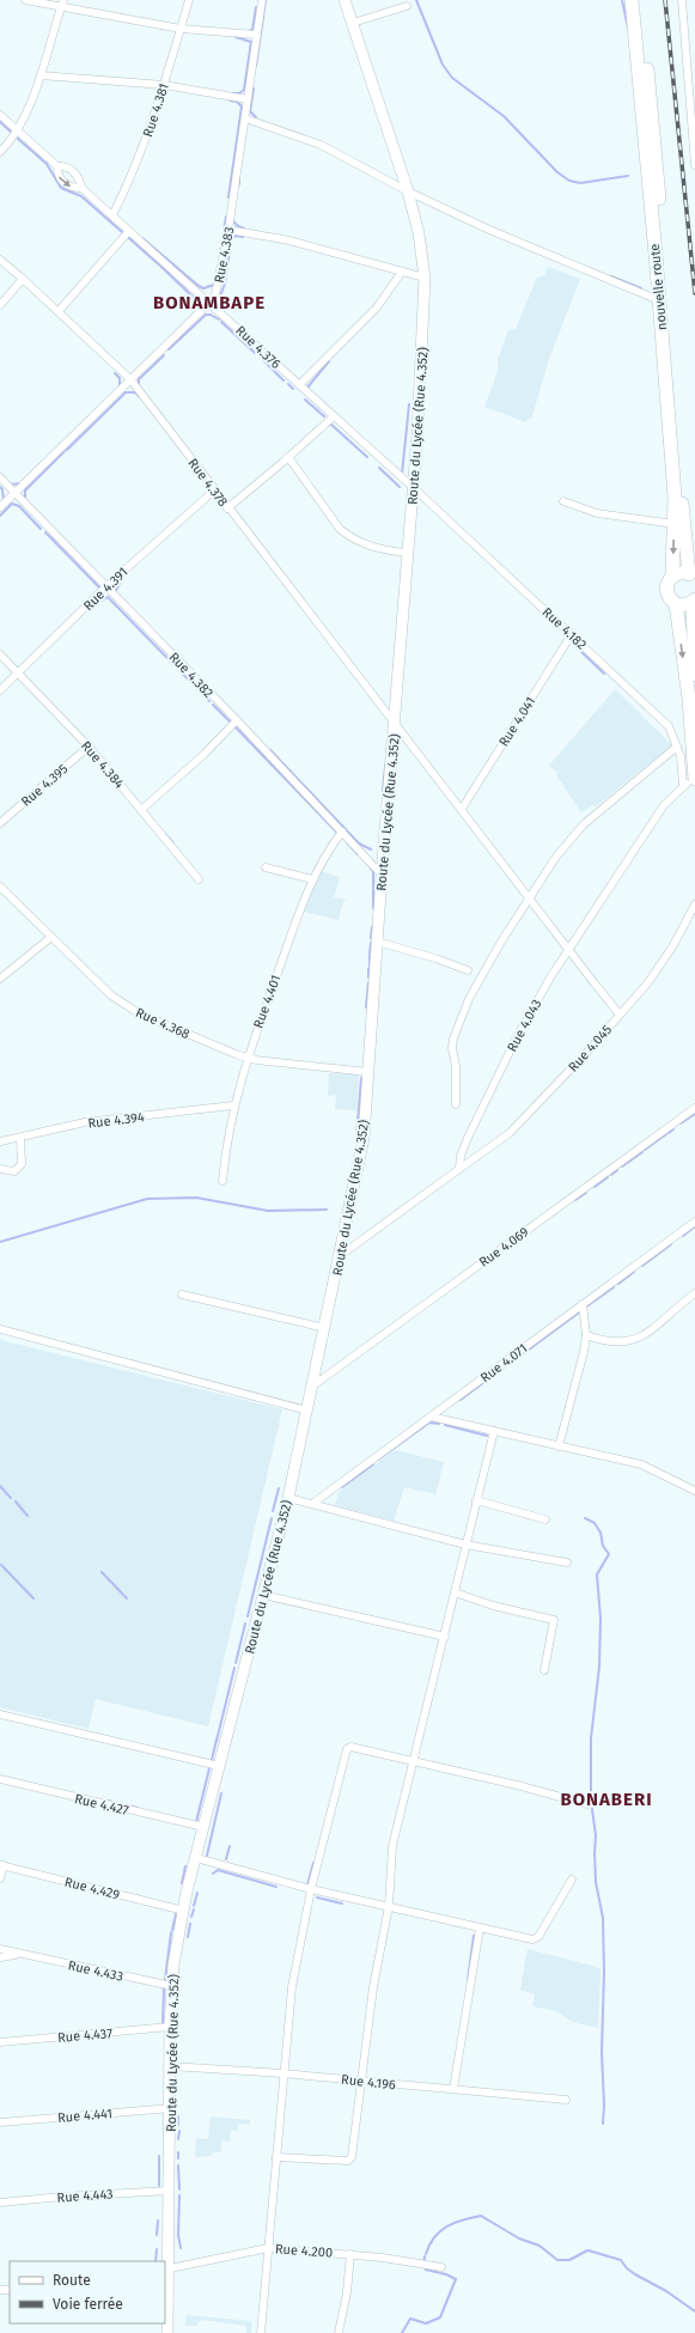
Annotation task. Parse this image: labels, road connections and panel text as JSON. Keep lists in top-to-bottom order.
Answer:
{
  "streets": {
    "highway": ["nouvelle route"],
    "main road": ["Route du Lycée (Rue 4.352)"],
    "street": [
      "Rue 4.381",
      "Rue 4.383",
      "Rue 4.376",
      "Rue 4.378",
      "Rue 4.391",
      "Rue 4.182",
      "Rue 4.382",
      "Rue 4.041",
      "Rue 4.384",
      "Rue 4.395",
      "Rue 4.401",
      "Rue 4.368",
      "Rue 4.043",
      "Rue 4.045",
      "Rue 4.394",
      "Rue 4.069",
      "Rue 4.071",
      "Rue 4.427",
      "Rue 4.429",
      "Rue 4.433",
      "Rue 4.437",
      "Rue 4.196",
      "Rue 4.441",
      "Rue 4.443",
      "Rue 4.200"
    ]
  },
  "crossings": [
    ["Rue 4.381", "Rue 4.376"],
    ["Rue 4.383", "Rue 4.376"],
    ["Rue 4.383", "Rue 4.378"],
    ["Rue 4.383", "Rue 4.382"],
    ["Rue 4.376", "Route du Lycée (Rue 4.352)"],
    ["Rue 4.376", "Rue 4.182"],
    ["Route du Lycée (Rue 4.352)", "Rue 4.378"],
    ["Route du Lycée (Rue 4.352)", "Rue 4.182"],
    ["Route du Lycée (Rue 4.352)", "Rue 4.382"],
    ["Route du Lycée (Rue 4.352)", "Rue 4.368"],
    ["Route du Lycée (Rue 4.352)", "Rue 4.069"],
    ["Route du Lycée (Rue 4.352)", "Rue 4.427"],
    ["Route du Lycée (Rue 4.352)", "Rue 4.429"],
    ["Route du Lycée (Rue 4.352)", "Rue 4.433"],
    ["Route du Lycée (Rue 4.352)", "Rue 4.437"],
    ["Route du Lycée (Rue 4.352)", "Rue 4.196"],
    ["Route du Lycée (Rue 4.352)", "Rue 4.441"],
    ["Route du Lycée (Rue 4.352)", "Rue 4.443"],
    ["Route du Lycée (Rue 4.352)", "Rue 4.200"],
    ["Rue 4.378", "Rue 4.391"],
    ["Rue 4.378", "Rue 4.041"],
    ["Rue 4.378", "Rue 4.043"],
    ["Rue 4.378", "Rue 4.045"],
    ["Rue 4.391", "Rue 4.382"],
    ["Rue 4.391", "Rue 4.384"],
    ["Rue 4.182", "Rue 4.041"],
    ["Rue 4.182", "Rue 4.043"],
    ["Rue 4.382", "Rue 4.401"],
    ["Rue 4.384", "Rue 4.395"],
    ["Rue 4.401", "Rue 4.368"],
    ["Rue 4.401", "Rue 4.394"],
    ["Rue 4.043", "Rue 4.045"]
  ],
  "districts": ["BONAMBAPE", "BONABERI"],
  "legend": ["Route", "Voie ferrée"]
}
